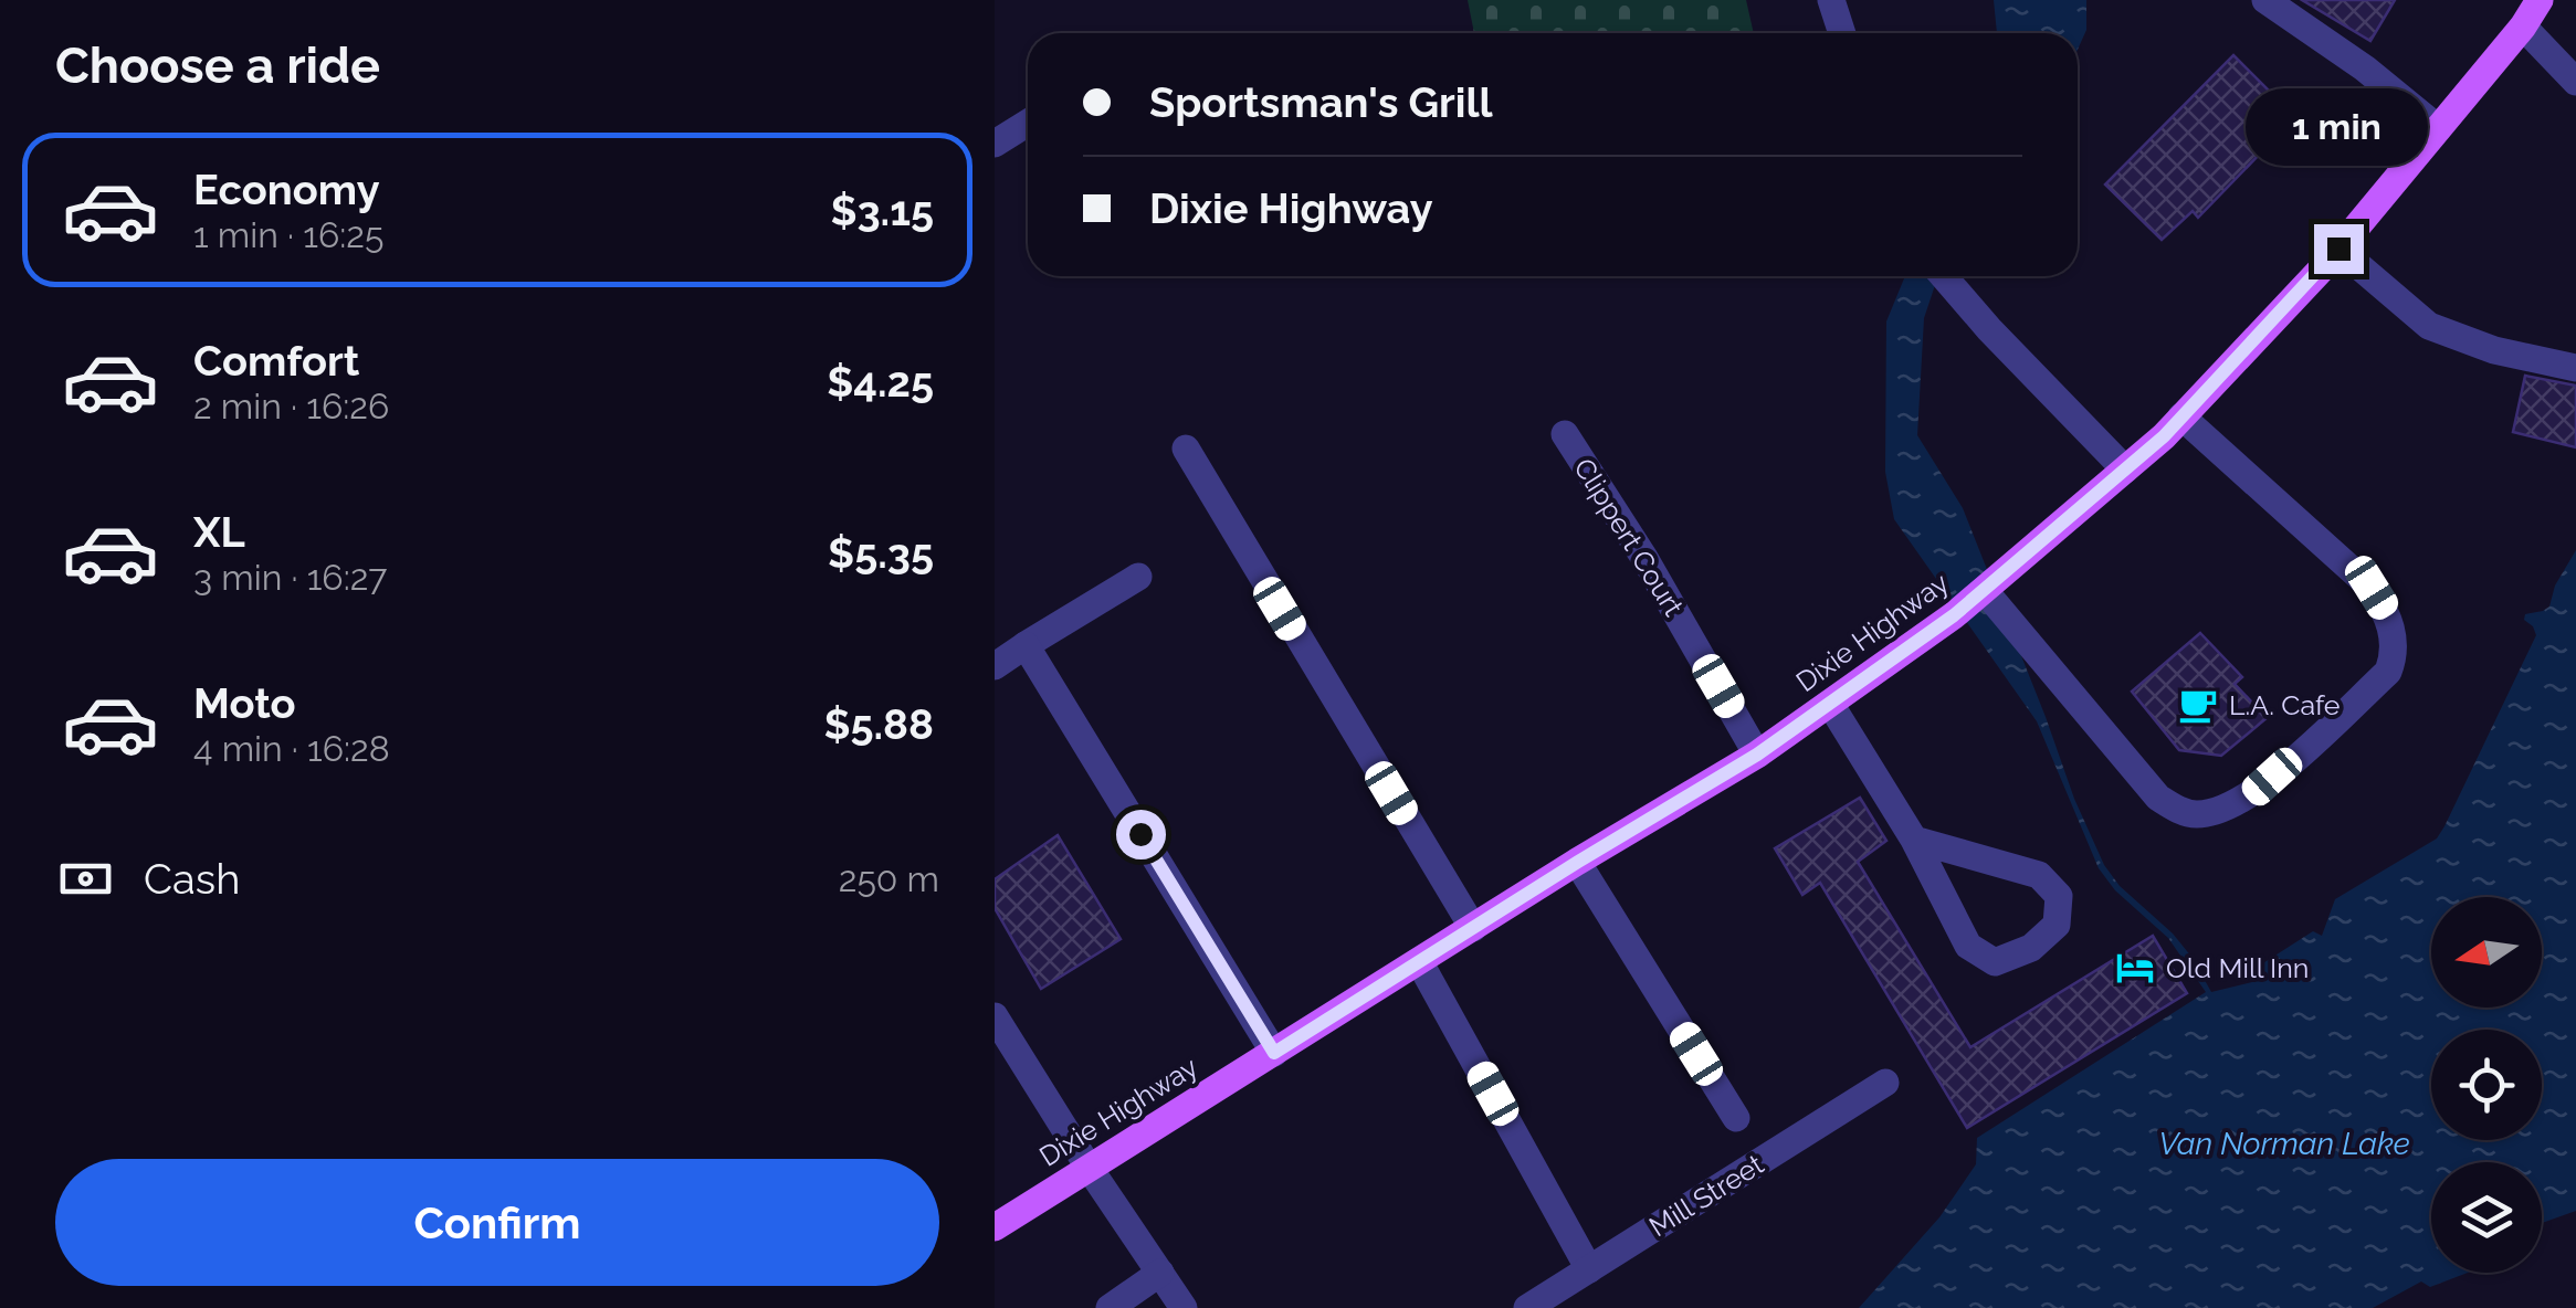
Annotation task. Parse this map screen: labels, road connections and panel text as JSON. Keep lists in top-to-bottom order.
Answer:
{
  "streets": {
    "main road": ["Dixie Highway"],
    "street": ["Clippert Court", "Mill Street"]
  },
  "crossings": [
    ["Clippert Court", "Dixie Highway"]
  ],
  "water": ["Van Norman Lake"],
  "places": {
    "cafe": ["L.A. Cafe"],
    "hotel": ["Old Mill Inn"]
  },
  "north": "left",
  "page": {
    "heading": "Choose a ride",
    "banner": ["Sportsman's Grill", "Dixie Highway"],
    "bubble": "1 min",
    "list": [
      {
        "name": "Economy",
        "note": "1 min · 16:25",
        "value": "$3.15"
      },
      {
        "name": "Comfort",
        "note": "2 min · 16:26",
        "value": "$4.25"
      },
      {
        "name": "XL",
        "note": "3 min · 16:27",
        "value": "$5.35"
      },
      {
        "name": "Moto",
        "note": "4 min · 16:28",
        "value": "$5.88"
      }
    ],
    "pay": ["Cash", "250 m"],
    "buttons": "Confirm"
  }
}
